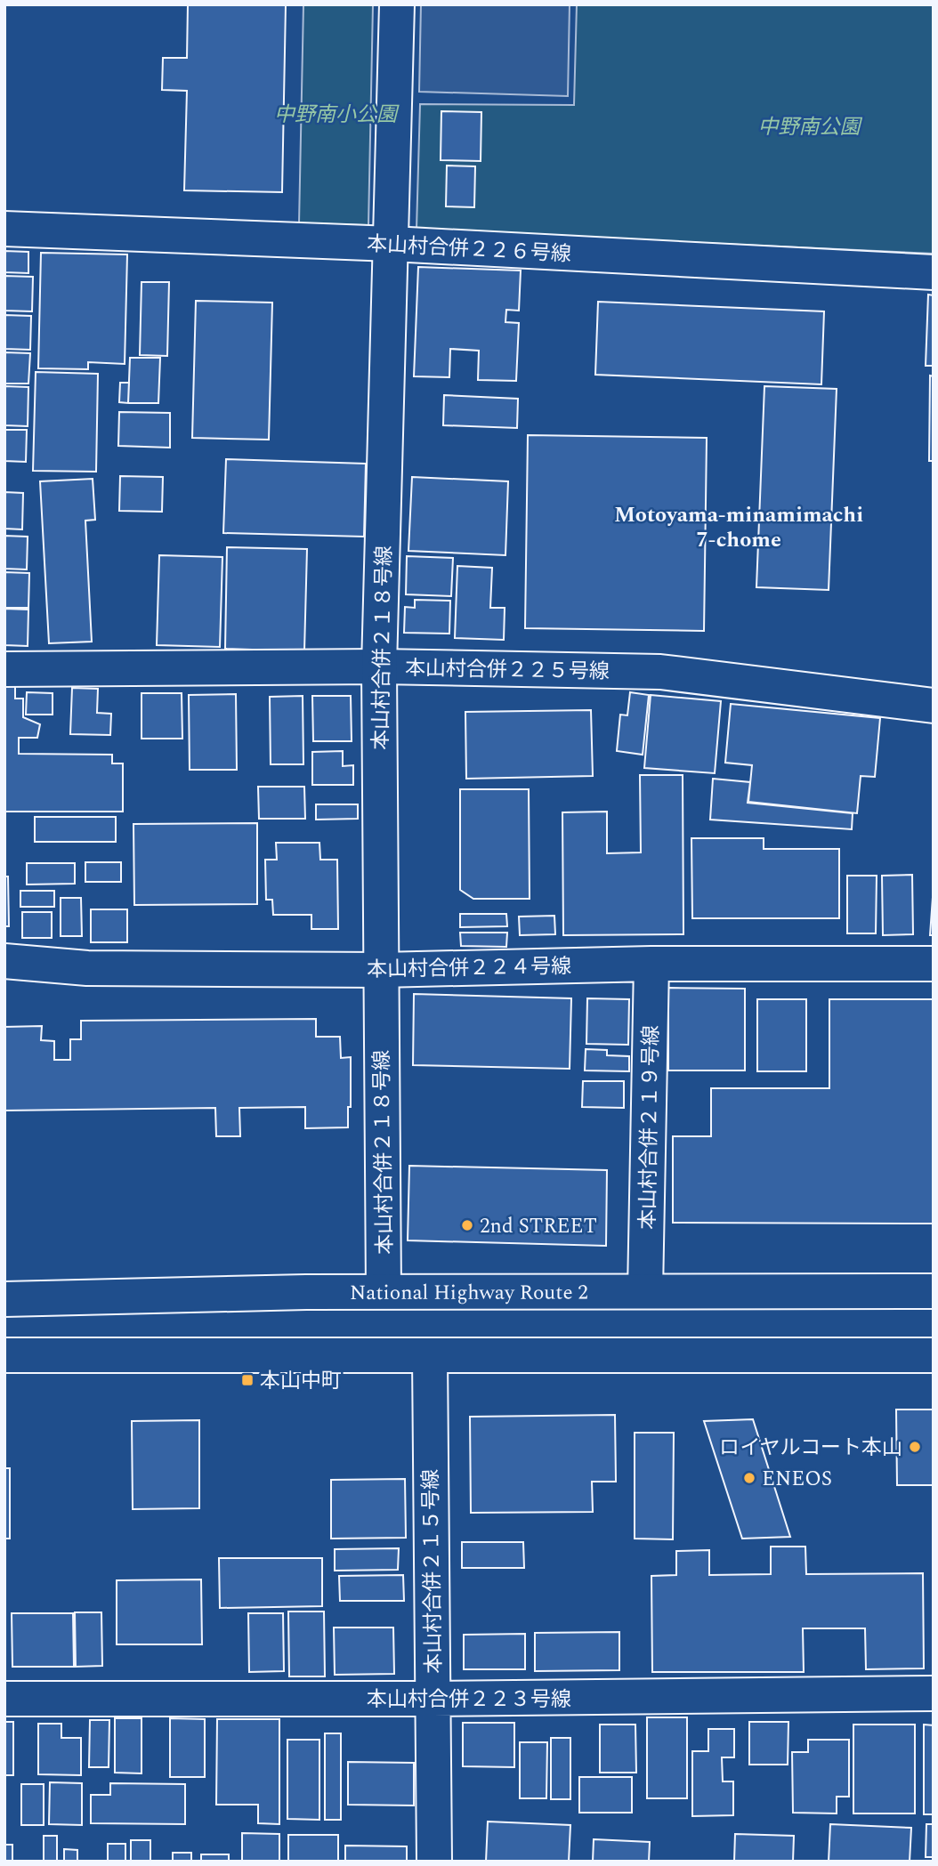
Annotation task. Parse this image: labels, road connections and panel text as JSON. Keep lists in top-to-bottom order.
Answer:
{
  "streets": {
    "main road": [
      "本山村合併２２６号線",
      "本山村合併２１８号線",
      "本山村合併２２５号線",
      "本山村合併２２４号線",
      "本山村合併２１９号線",
      "National Highway Route 2",
      "本山村合併２１５号線",
      "本山村合併２２３号線"
    ]
  },
  "crossings": [
    ["本山村合併２２６号線", "本山村合併２１８号線"],
    ["本山村合併２１８号線", "本山村合併２２５号線"],
    ["本山村合併２１８号線", "本山村合併２２４号線"],
    ["本山村合併２１８号線", "National Highway Route 2"],
    ["本山村合併２２４号線", "本山村合併２１９号線"],
    ["本山村合併２１９号線", "National Highway Route 2"],
    ["本山村合併２１５号線", "本山村合併２２３号線"]
  ],
  "districts": ["Motoyama-minamimachi 7-chome"],
  "parks": ["中野南小公園", "中野南公園"],
  "places": {
    "other": ["2nd STREET", "ロイヤルコート本山", "ENEOS"],
    "transit": ["本山中町"]
  }
}
